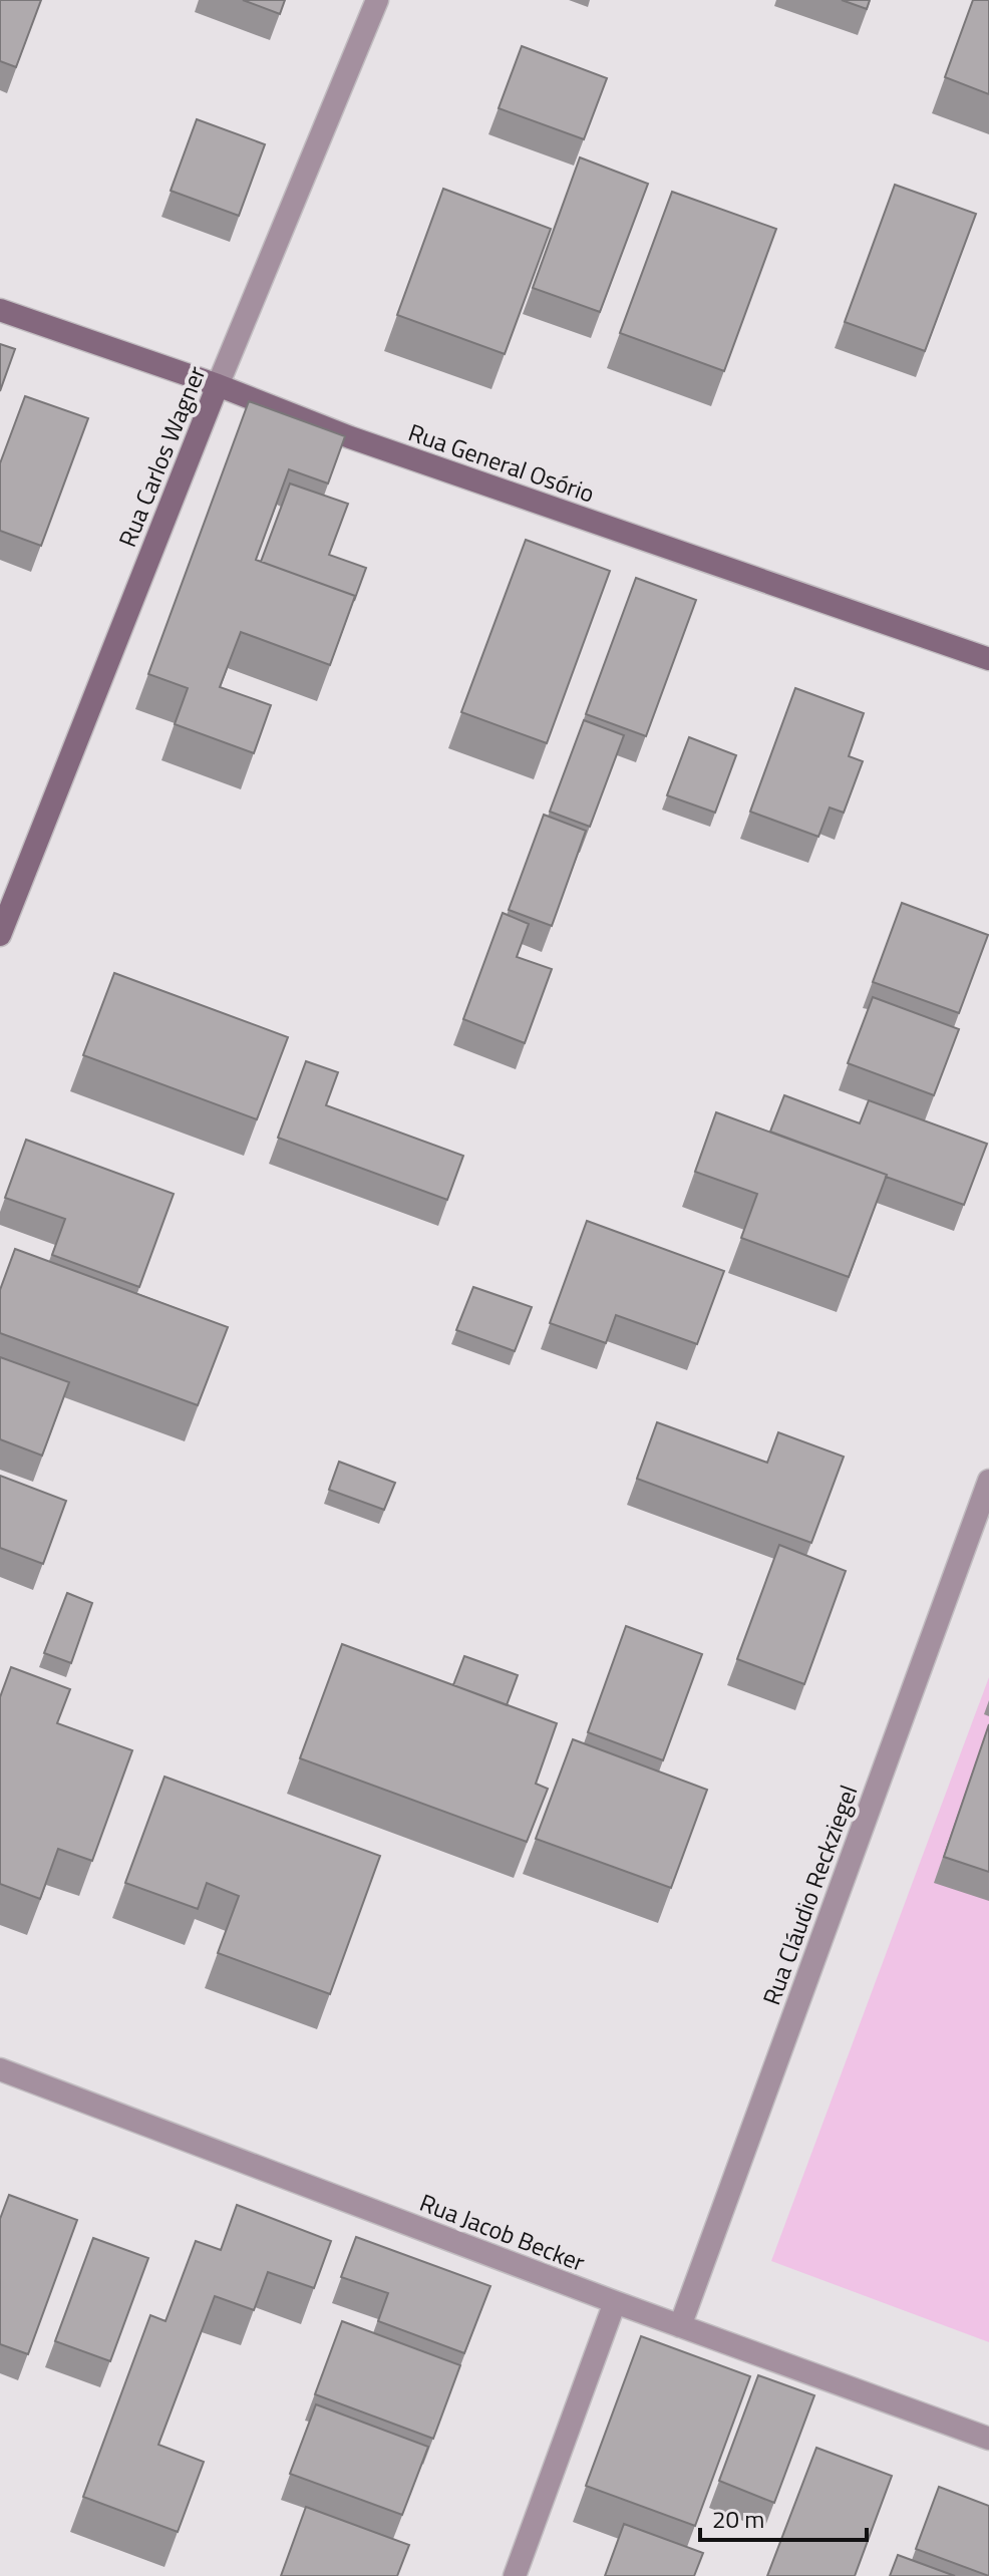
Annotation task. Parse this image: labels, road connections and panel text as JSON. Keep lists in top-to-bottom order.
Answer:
{
  "streets": {
    "main road": ["Rua Carlos Wagner", "Rua General Osório"],
    "street": ["Rua Cláudio Reckziegel", "Rua Jacob Becker"]
  },
  "crossings": [
    ["Rua Carlos Wagner", "Rua General Osório"],
    ["Rua Cláudio Reckziegel", "Rua Jacob Becker"]
  ],
  "scale_bar": "20 m"
}
